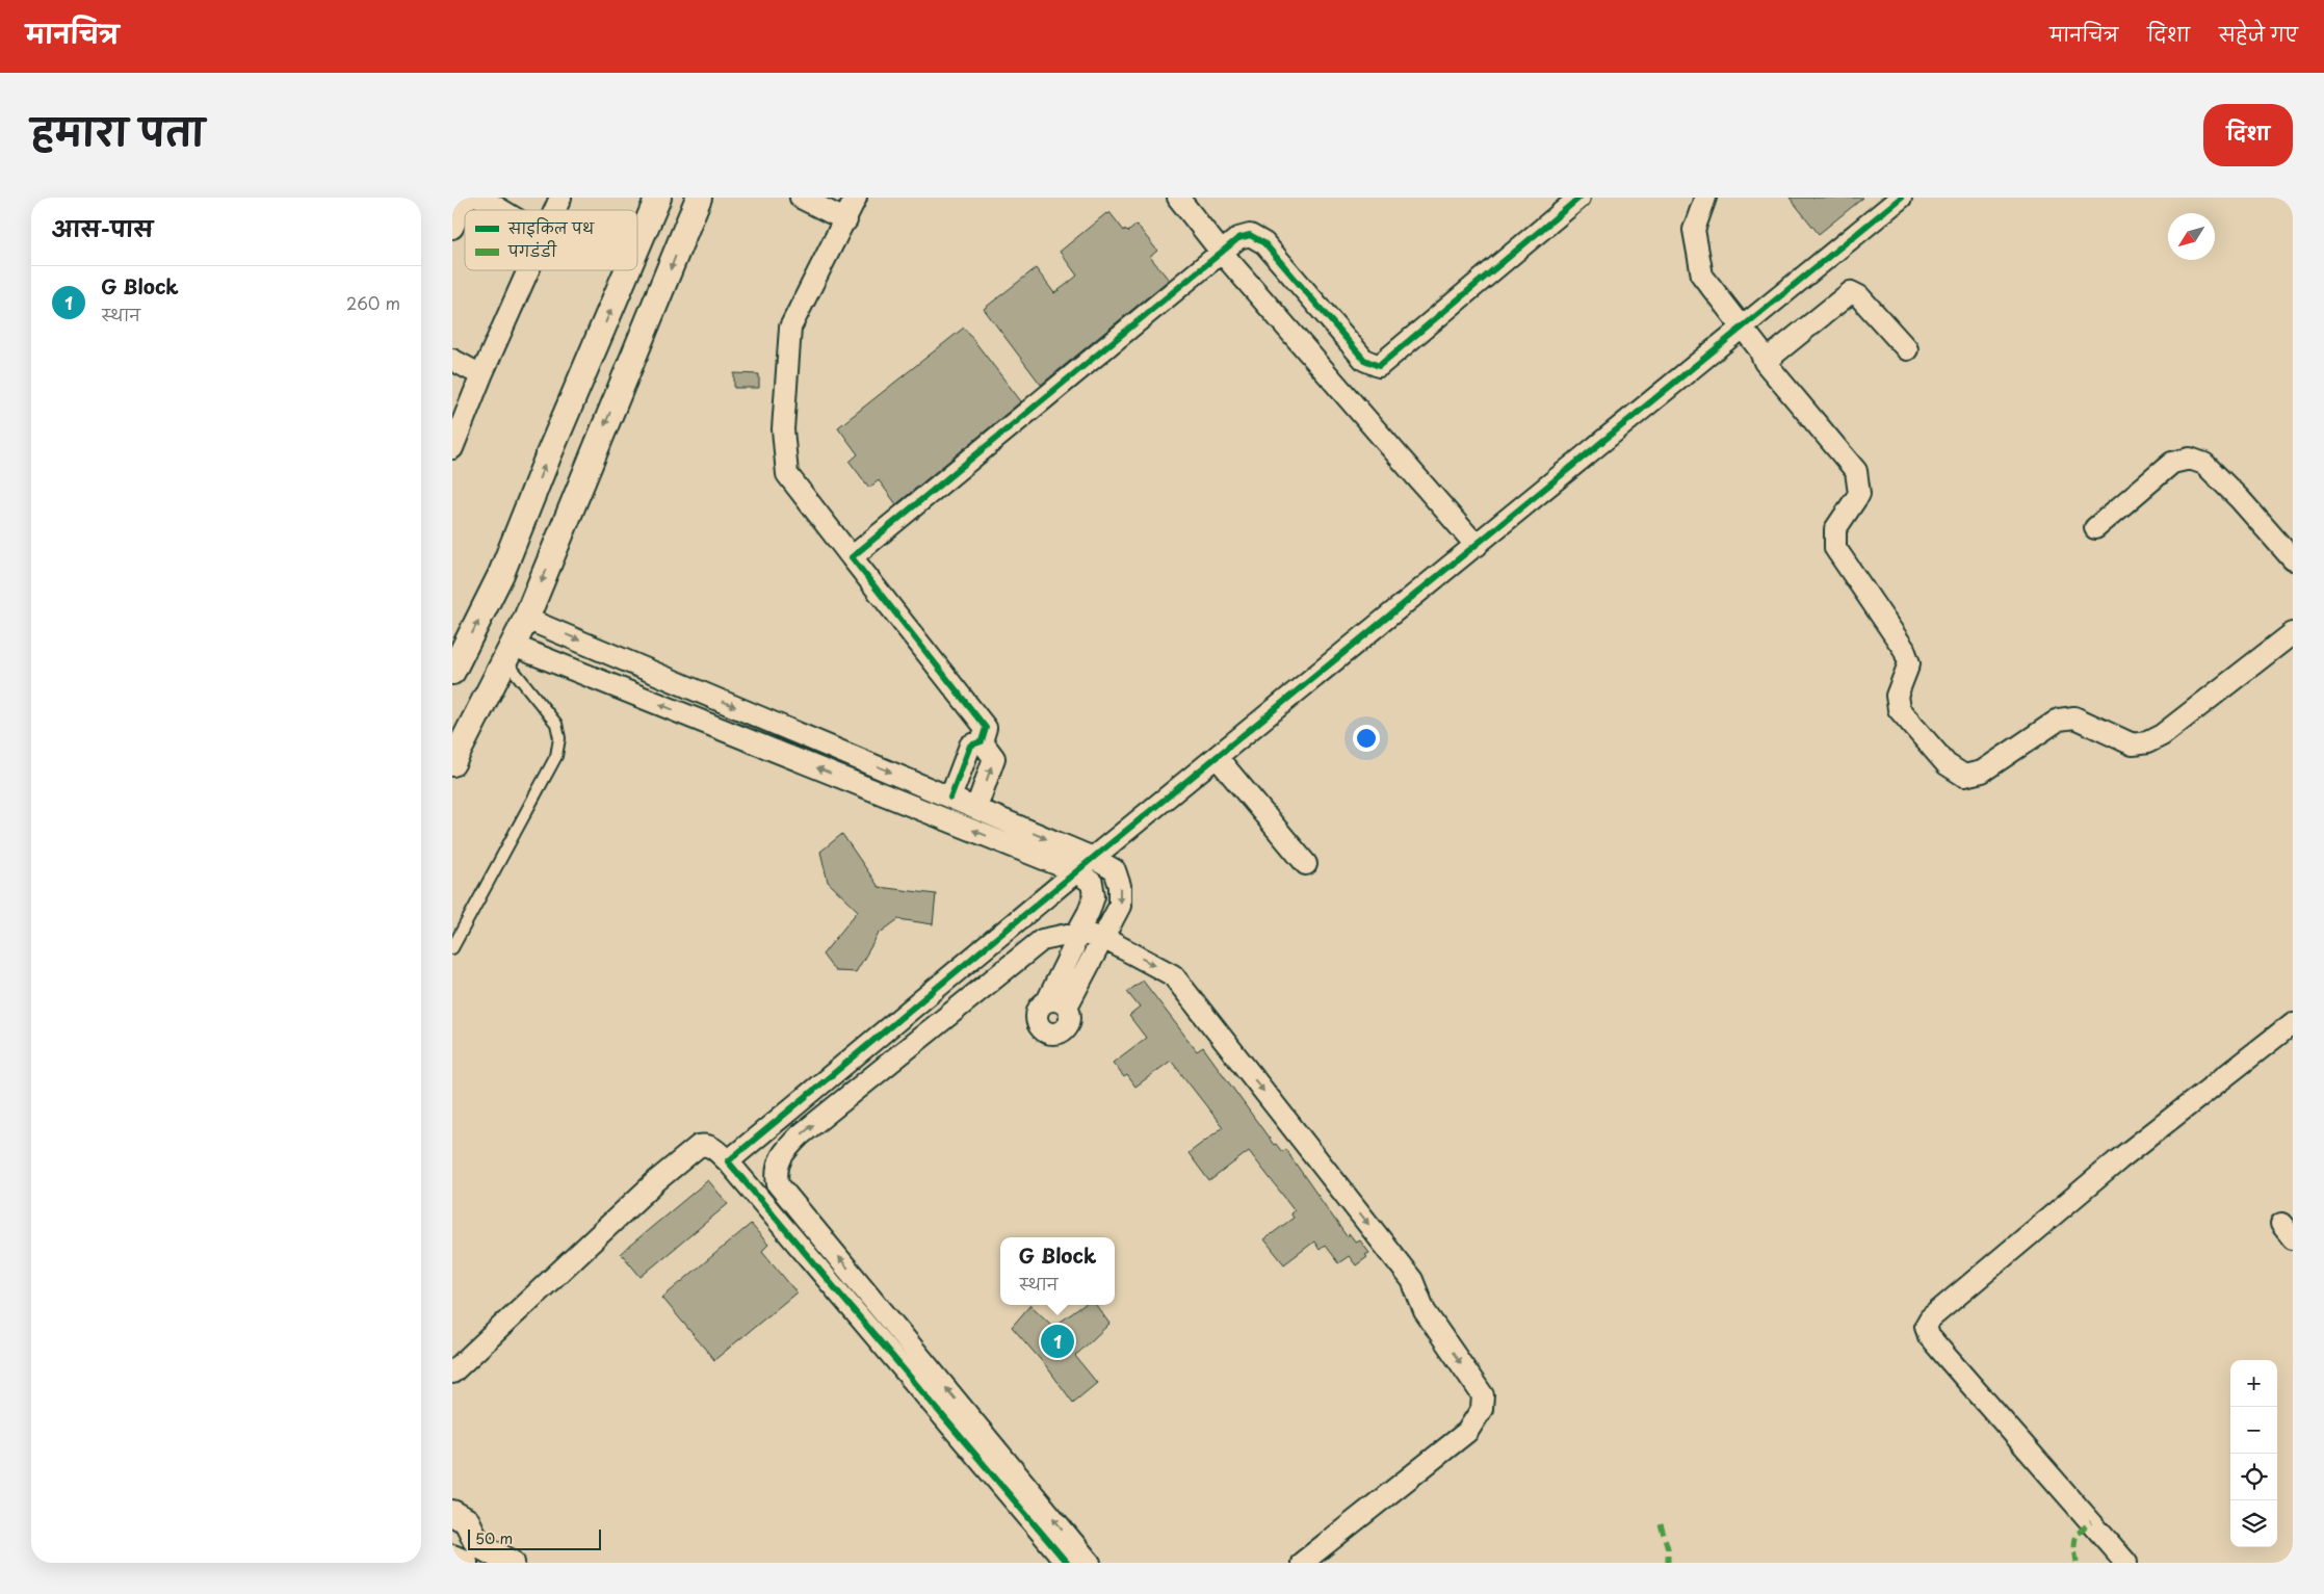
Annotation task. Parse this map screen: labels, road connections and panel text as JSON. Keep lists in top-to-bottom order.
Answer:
{
  "legend": ["साइकिल पथ", "पगडंडी"],
  "scale_bar": "50 m",
  "north": "bottom left",
  "page": {
    "header": "मानचित्र",
    "nav": ["मानचित्र", "दिशा", "सहेजे गए"],
    "title": "हमारा पता",
    "buttons": "दिशा",
    "heading": "आस-पास",
    "list": [
      {
        "mark": "1",
        "name": "G Block",
        "note": "स्थान",
        "value": "260 m"
      }
    ],
    "popup": ["G Block", "स्थान"],
    "pins": "1",
    "map_buttons": ["+", "−"],
    "scale": "50 m"
  }
}
